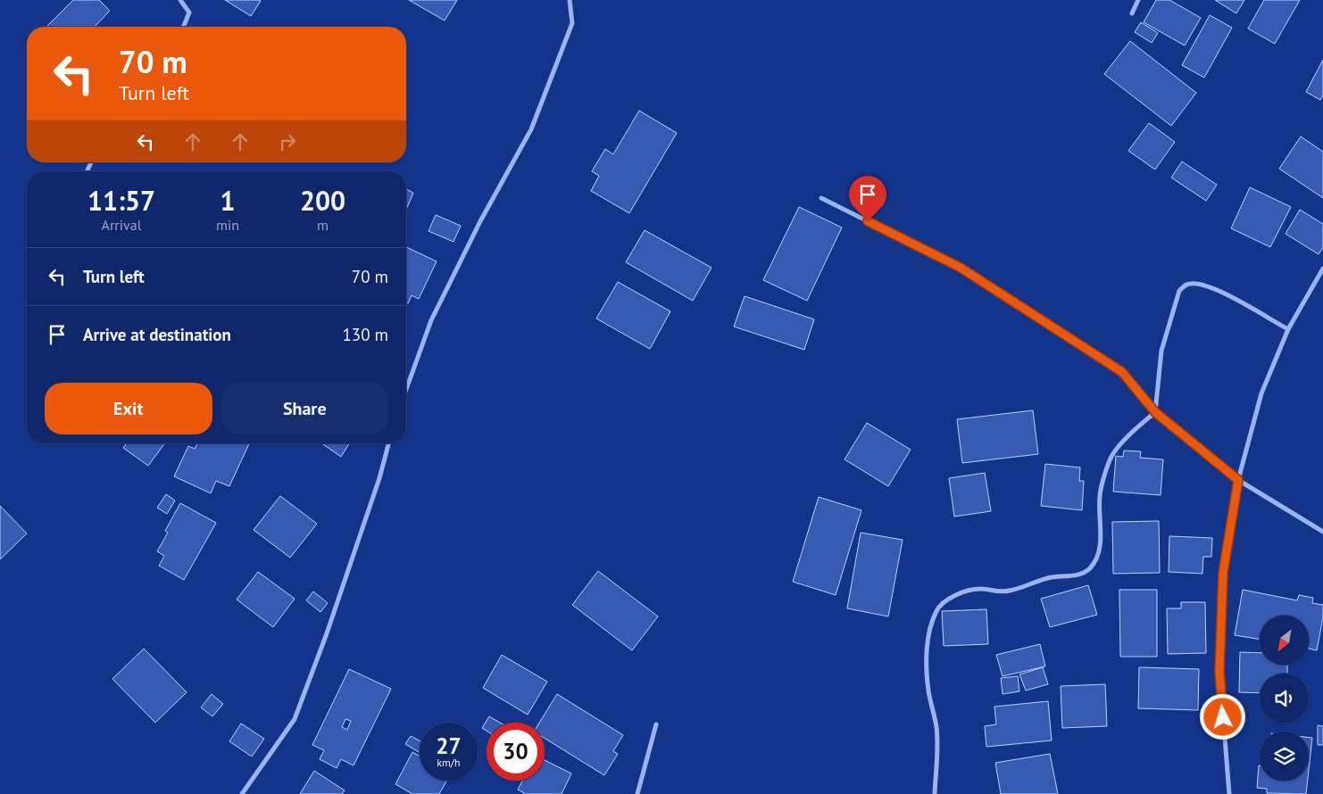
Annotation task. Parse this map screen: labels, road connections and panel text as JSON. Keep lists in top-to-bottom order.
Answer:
{
  "north": "bottom left",
  "page": {
    "turn": ["70 m", "Turn left"],
    "eta": [
      "11:57",
      "Arrival",
      "1",
      "min",
      "200",
      "m"
    ],
    "list": [
      {
        "name": "Turn left",
        "value": "70 m"
      },
      {
        "name": "Arrive at destination",
        "value": "130 m"
      }
    ],
    "buttons": ["Exit", "Share"],
    "speed": "27 km/h",
    "limit": "30"
  }
}
